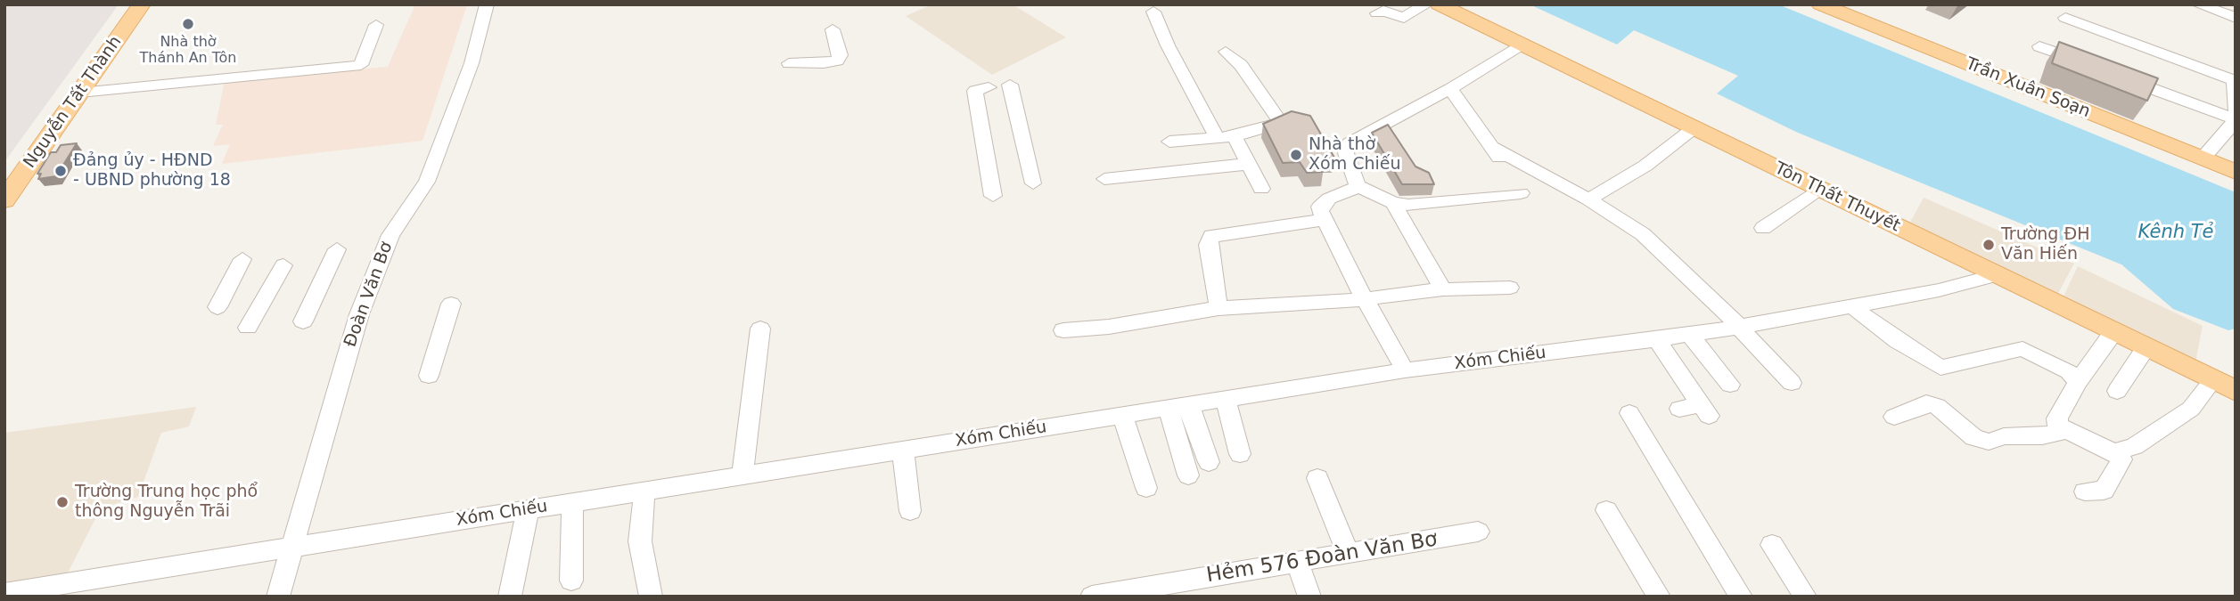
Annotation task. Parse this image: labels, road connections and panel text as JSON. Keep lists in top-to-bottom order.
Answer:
{
  "streets": {
    "main road": ["Trần Xuân Soạn", "Nguyễn Tất Thành", "Tôn Thất Thuyết"],
    "street": ["Đoàn Văn Bơ", "Xóm Chiếu", "Hẻm 576 Đoàn Văn Bơ"]
  },
  "crossings": [
    ["Tôn Thất Thuyết", "Xóm Chiếu"],
    ["Đoàn Văn Bơ", "Xóm Chiếu"]
  ],
  "water": ["Kênh Tẻ"],
  "places": [
    "Nhà thờ Thánh An Tôn",
    "Nhà thờ Xóm Chiếu",
    "Đảng ủy - HĐND - UBND phường 18",
    "Trường ĐH Văn Hiến",
    "Trường Trung học phổ thông Nguyễn Trãi"
  ]
}
